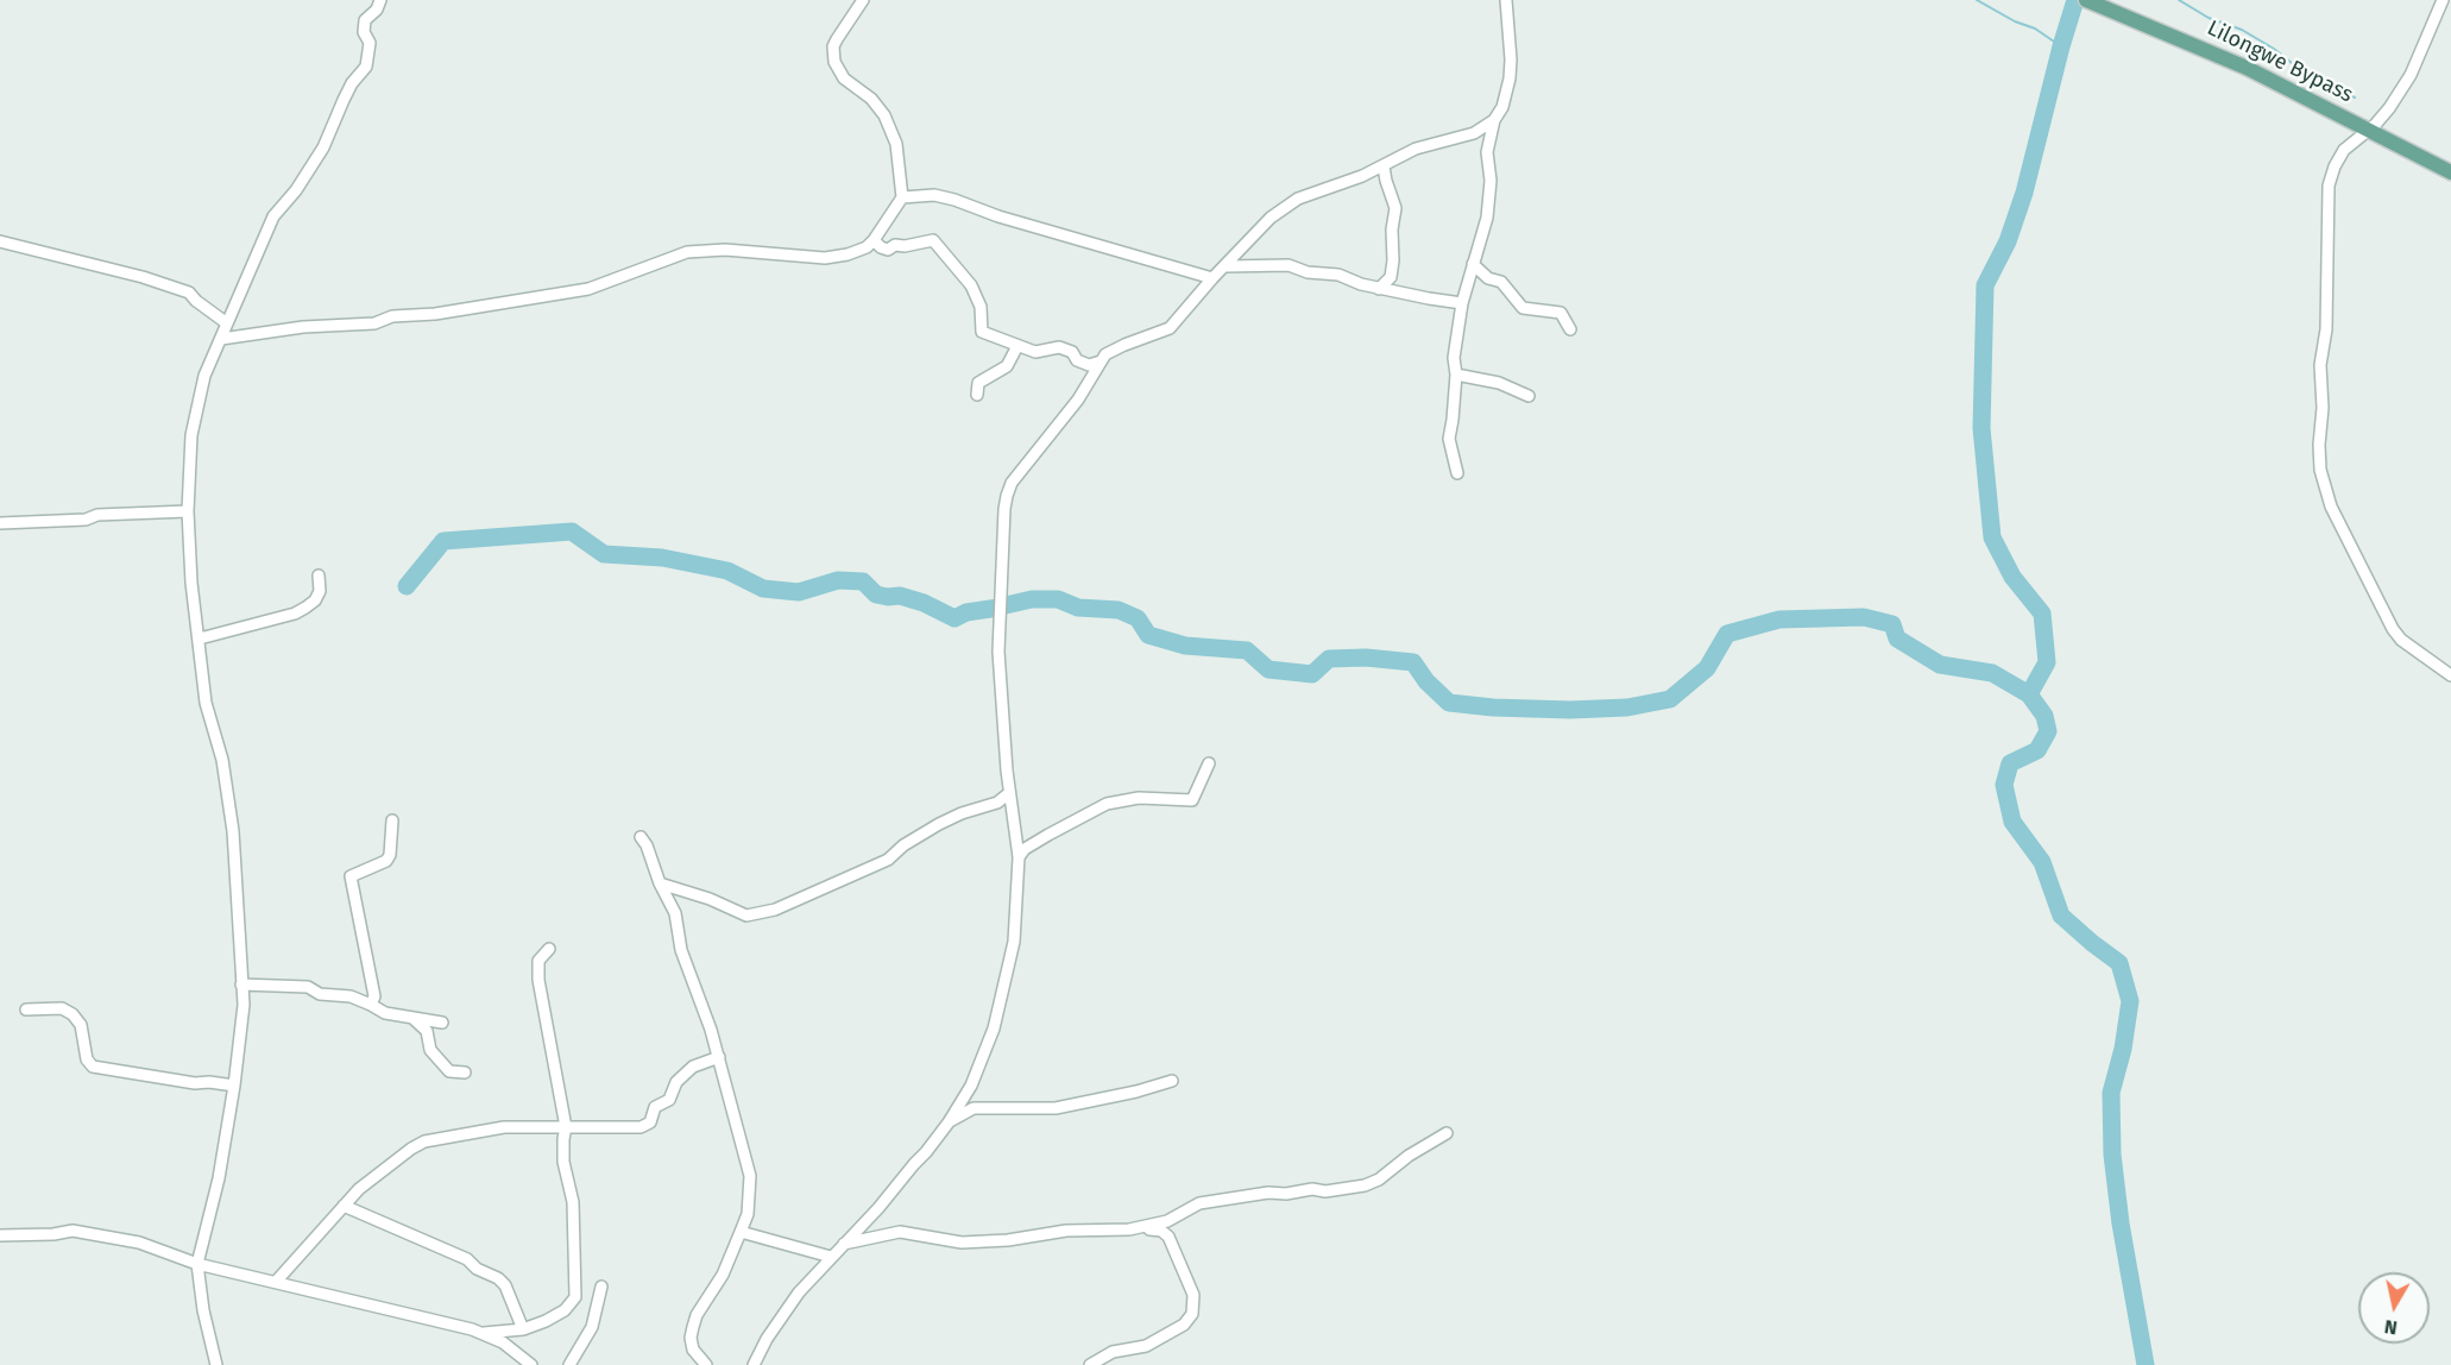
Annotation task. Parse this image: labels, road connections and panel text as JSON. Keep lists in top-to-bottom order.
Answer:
{
  "streets": {
    "main road": ["Lilongwe Bypass"]
  },
  "north": "bottom"
}
